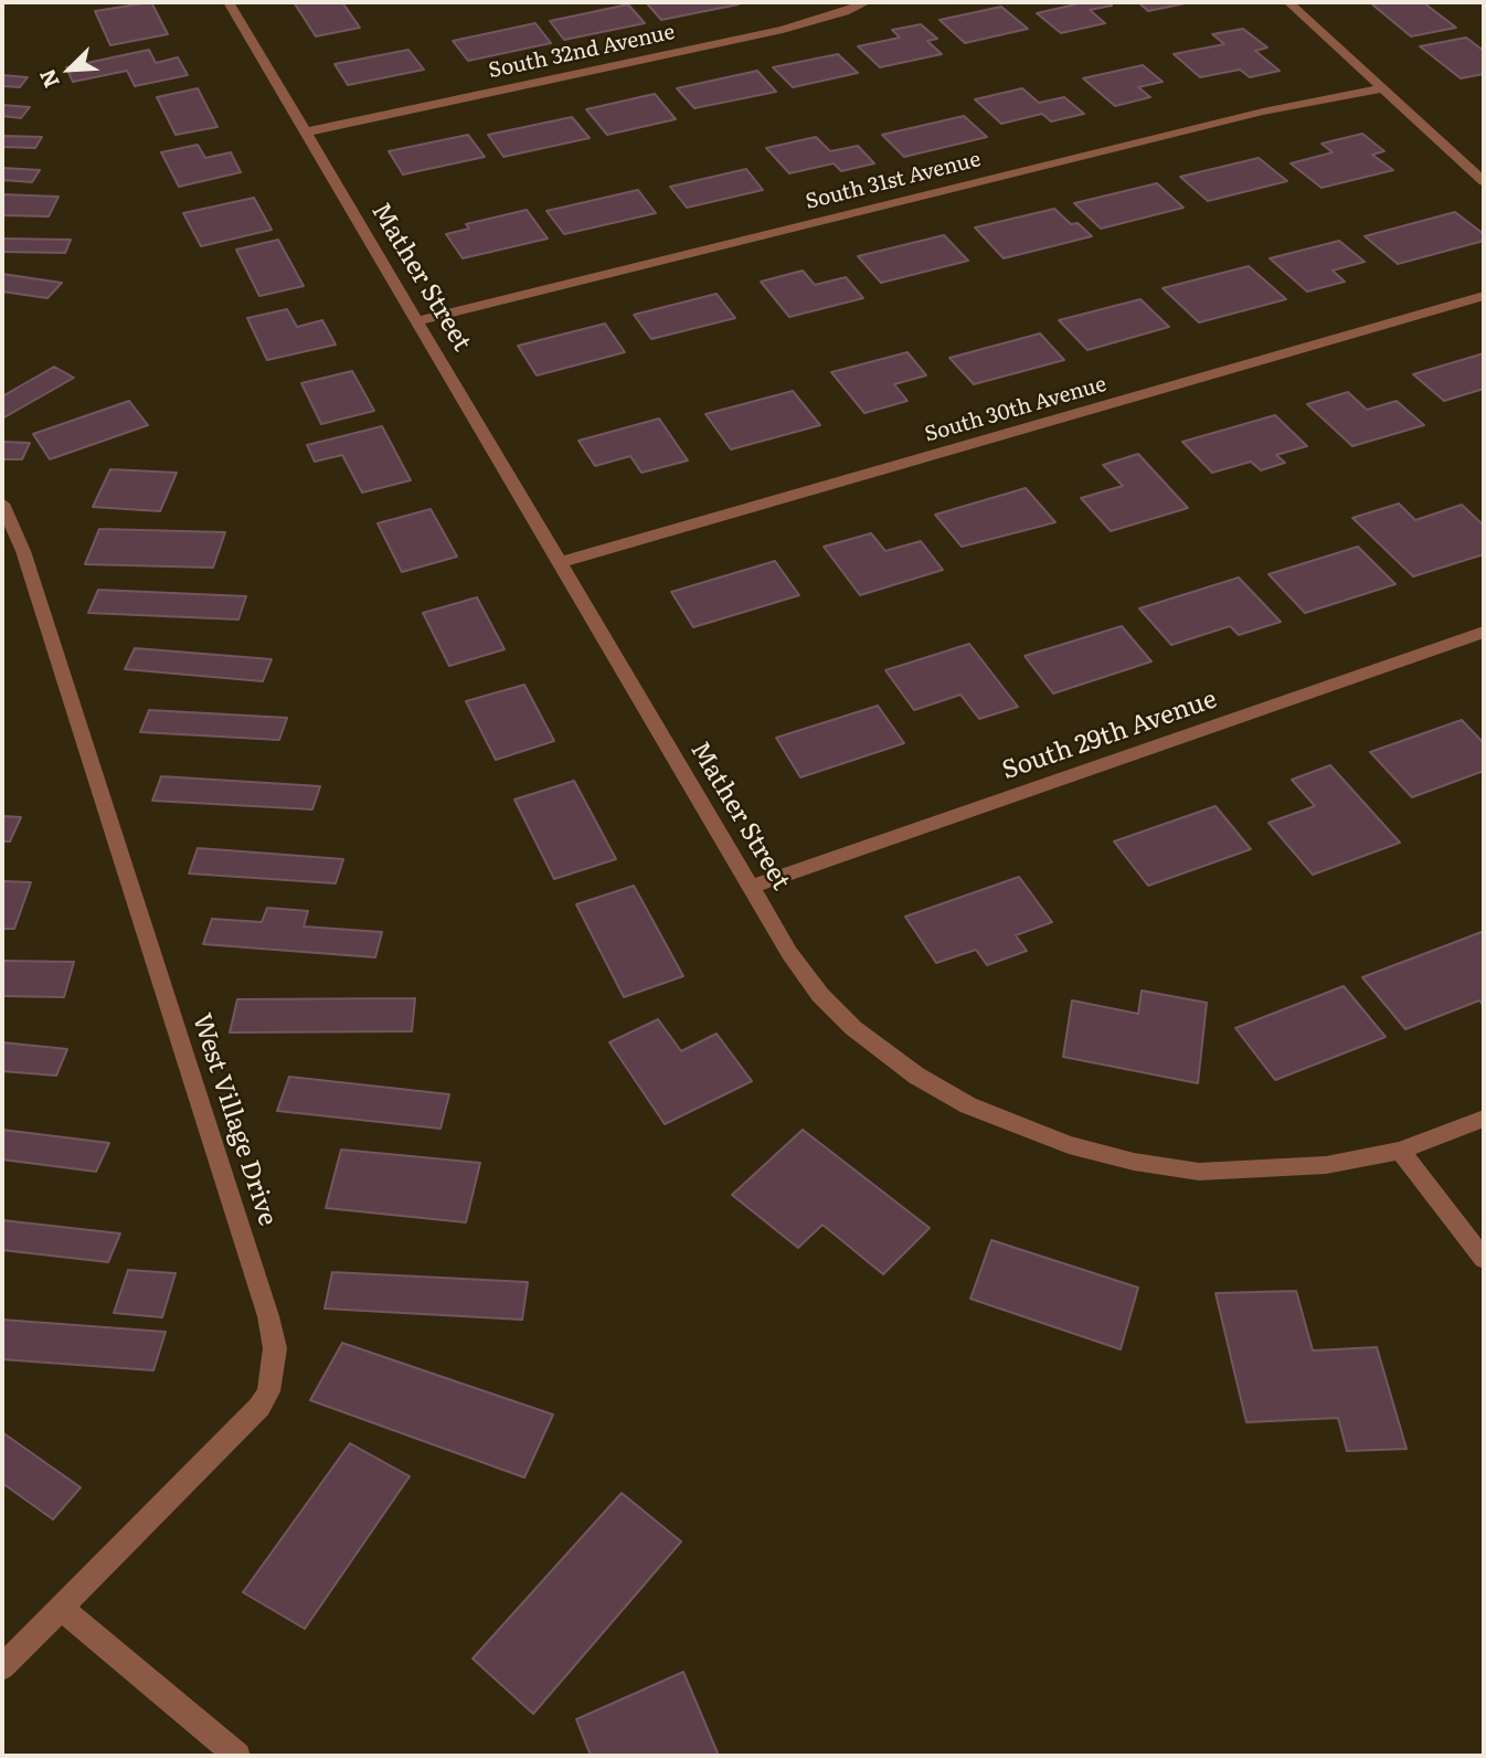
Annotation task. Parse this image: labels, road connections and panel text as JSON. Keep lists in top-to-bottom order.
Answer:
{
  "streets": {
    "street": [
      "South 32nd Avenue",
      "South 31st Avenue",
      "Mather Street",
      "South 30th Avenue",
      "South 29th Avenue",
      "West Village Drive"
    ]
  },
  "crossings": [
    ["South 32nd Avenue", "Mather Street"],
    ["South 31st Avenue", "Mather Street"],
    ["Mather Street", "South 30th Avenue"],
    ["Mather Street", "South 29th Avenue"]
  ],
  "north": "bottom left"
}
